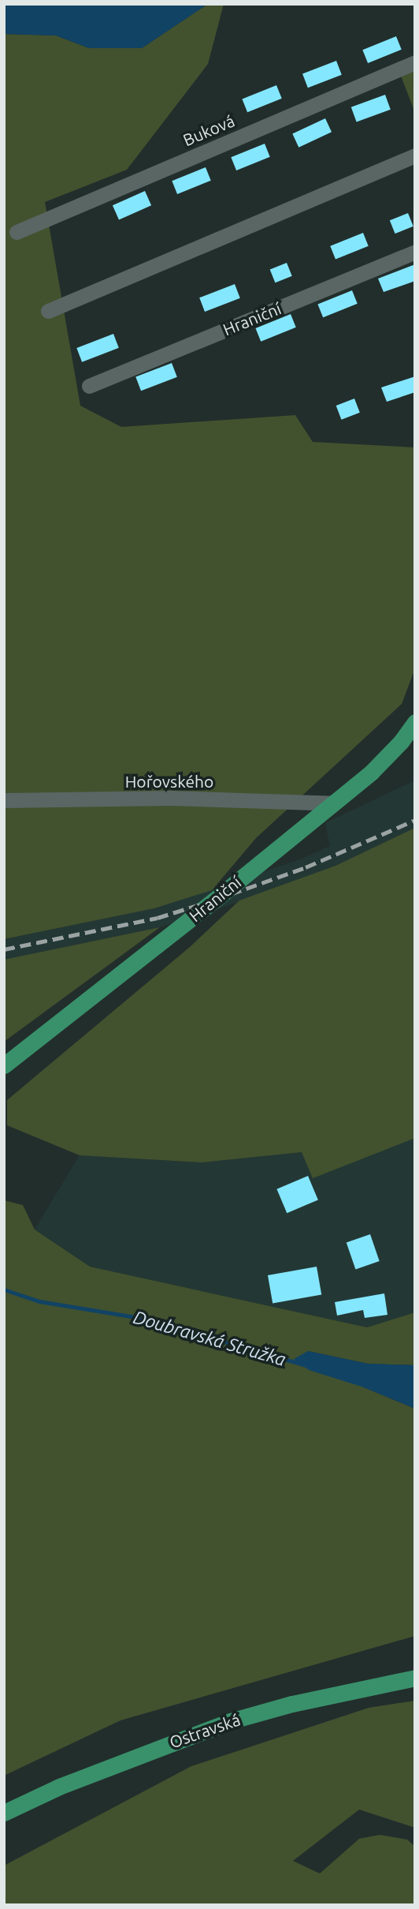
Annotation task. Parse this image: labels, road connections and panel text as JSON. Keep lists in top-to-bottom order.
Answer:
{
  "streets": {
    "main road": ["Hraniční", "Ostravská"],
    "street": ["Buková", "Hořovského"]
  },
  "crossings": [
    ["Hraniční", "Hořovského"]
  ],
  "water": ["Doubravská Stružka"]
}
